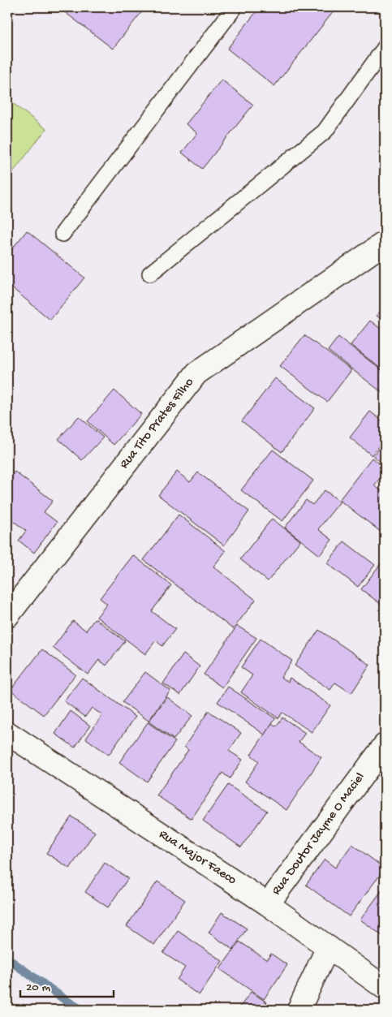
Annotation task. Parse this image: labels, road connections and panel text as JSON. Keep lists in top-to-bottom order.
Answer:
{
  "streets": {
    "street": ["Rua Tito Prates Filho", "Rua Doutor Jayme O Maciel", "Rua Major Faeco"]
  },
  "crossings": [
    ["Rua Doutor Jayme O Maciel", "Rua Major Faeco"]
  ],
  "scale_bar": "20 m"
}
